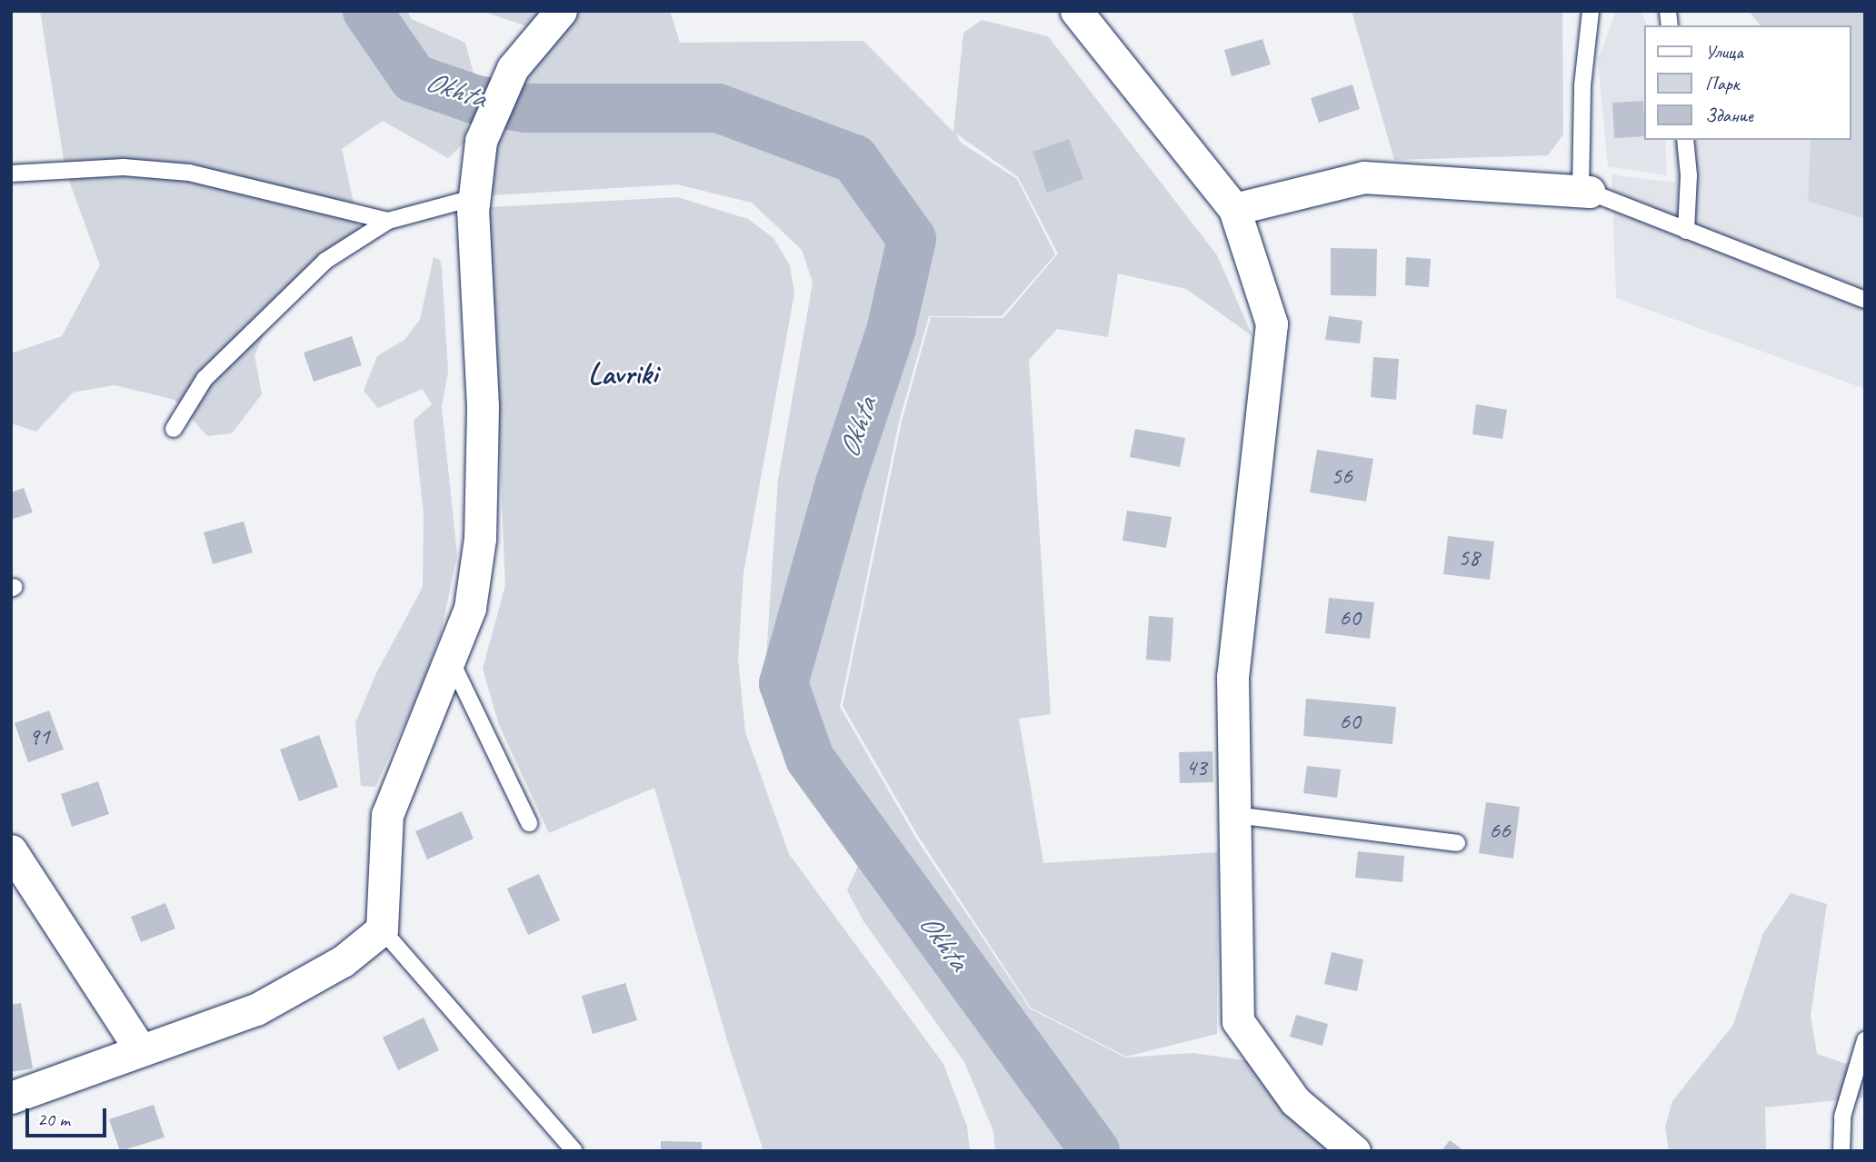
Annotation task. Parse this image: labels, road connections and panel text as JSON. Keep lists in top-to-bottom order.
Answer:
{
  "districts": ["Lavriki"],
  "water": ["Okhta"],
  "house_numbers": [
    "56",
    "58",
    "60",
    "60",
    "91",
    "43",
    "66"
  ],
  "legend": ["Улица", "Парк", "Здание"],
  "scale_bar": "20 m"
}
